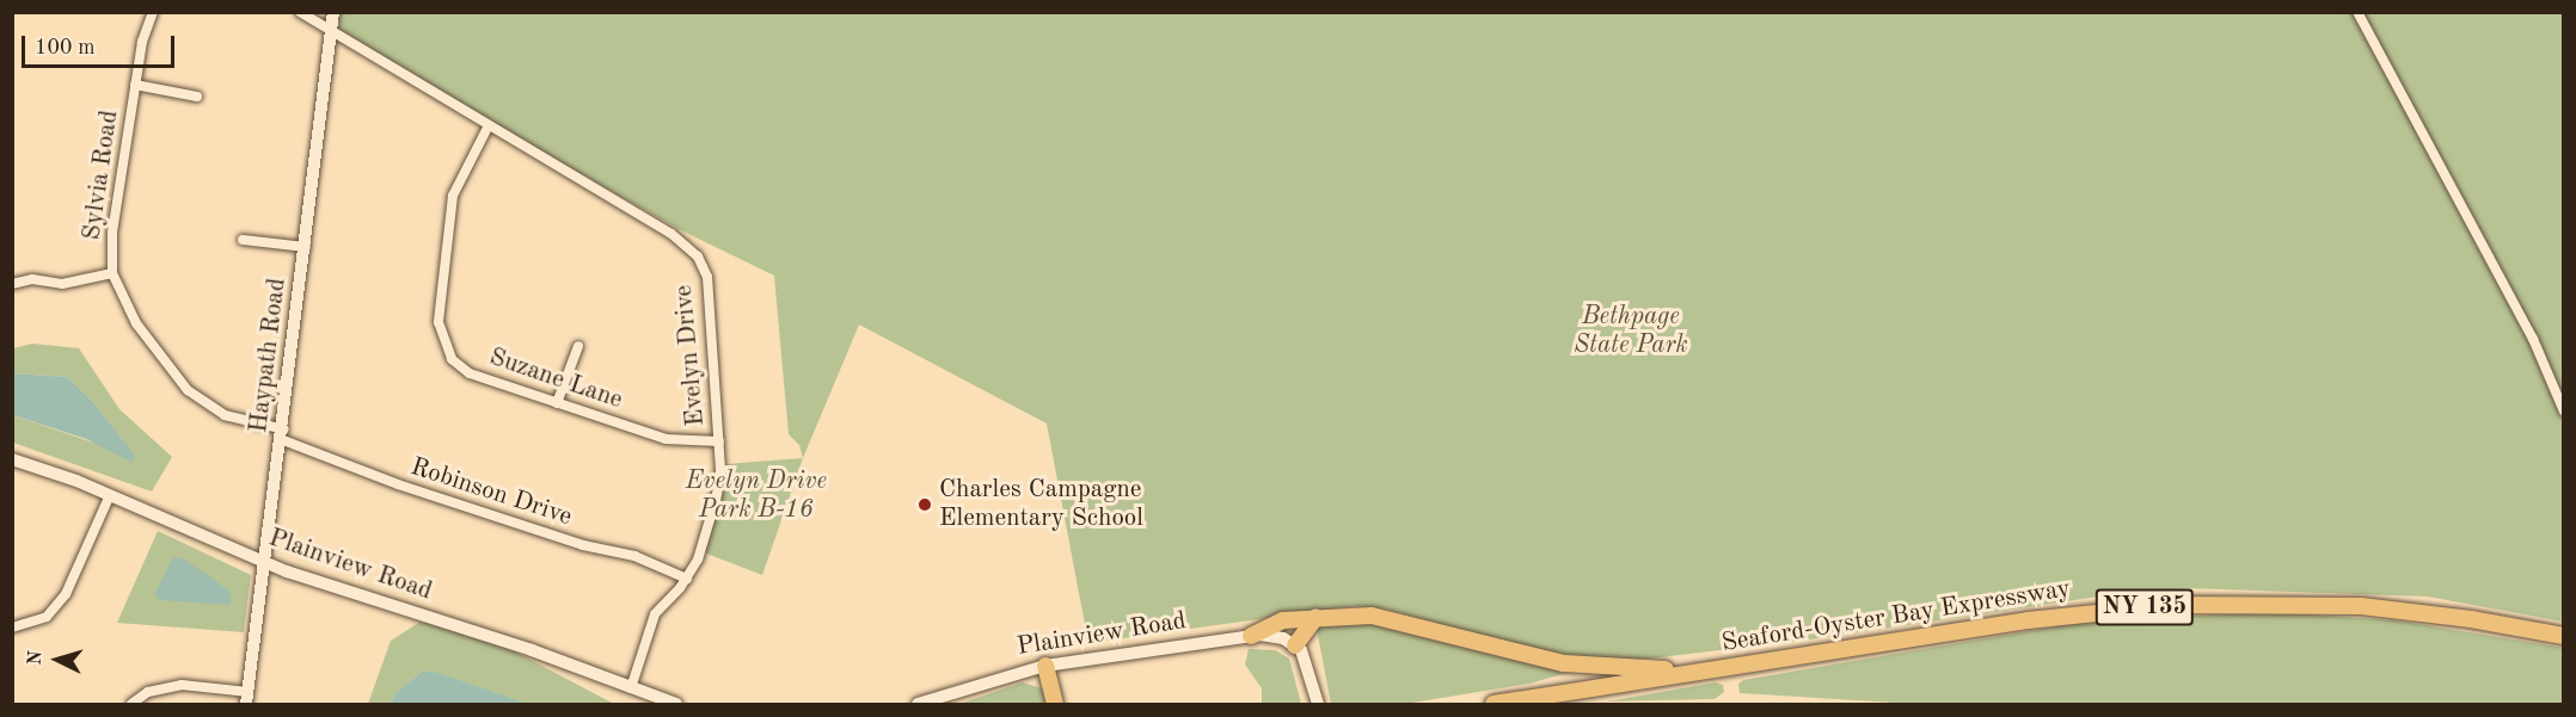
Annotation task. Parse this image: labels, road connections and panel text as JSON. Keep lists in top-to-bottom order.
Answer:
{
  "streets": {
    "highway": ["NY 135", "Seaford-Oyster Bay Expressway"],
    "main road": ["Haypath Road", "Plainview Road"],
    "street": [
      "Sylvia Road",
      "Evelyn Drive",
      "Suzane Lane",
      "Robinson Drive"
    ]
  },
  "crossings": [
    ["Sylvia Road", "Haypath Road"],
    ["Sylvia Road", "Robinson Drive"],
    ["Haypath Road", "Evelyn Drive"],
    ["Haypath Road", "Robinson Drive"],
    ["Haypath Road", "Plainview Road"],
    ["Evelyn Drive", "Suzane Lane"],
    ["Evelyn Drive", "Robinson Drive"],
    ["Evelyn Drive", "Plainview Road"]
  ],
  "parks": ["Bethpage State Park", "Evelyn Drive Park B-16"],
  "places": ["Charles Campagne Elementary School"],
  "scale_bar": "100 m",
  "north": "left"
}
